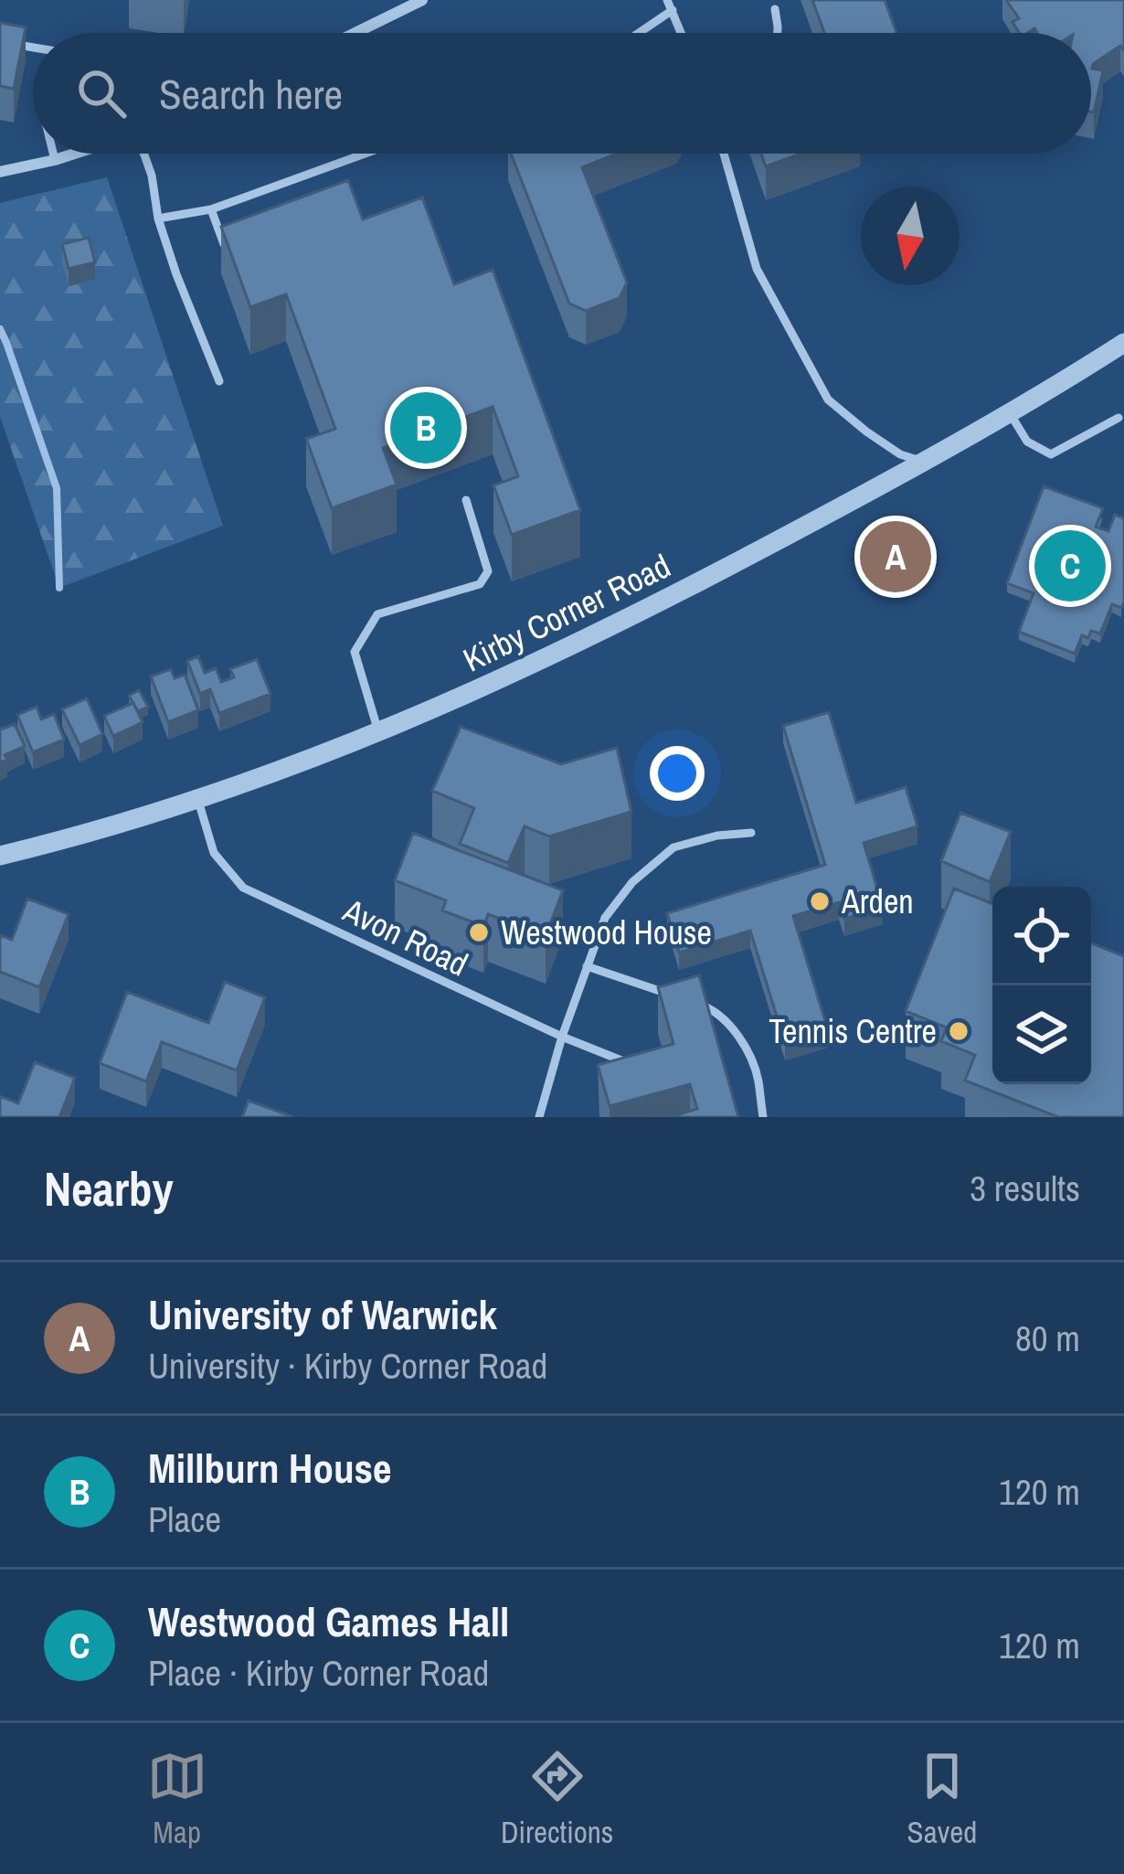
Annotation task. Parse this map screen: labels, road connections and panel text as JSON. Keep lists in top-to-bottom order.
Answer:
{
  "streets": {
    "street": ["Kirby Corner Road"],
    "lane": ["Avon Road"]
  },
  "crossings": [
    ["Kirby Corner Road", "Avon Road"]
  ],
  "places": ["Arden", "Westwood House", "Tennis Centre"],
  "north": "bottom",
  "page": {
    "search": "Search here",
    "pins": ["B", "A", "C"],
    "heading": ["Nearby", "3 results"],
    "list": [
      {
        "mark": "A",
        "name": "University of Warwick",
        "note": "University · Kirby Corner Road",
        "value": "80 m"
      },
      {
        "mark": "B",
        "name": "Millburn House",
        "note": "Place",
        "value": "120 m"
      },
      {
        "mark": "C",
        "name": "Westwood Games Hall",
        "note": "Place · Kirby Corner Road",
        "value": "120 m"
      }
    ],
    "nav": ["Map", "Directions", "Saved"]
  }
}
